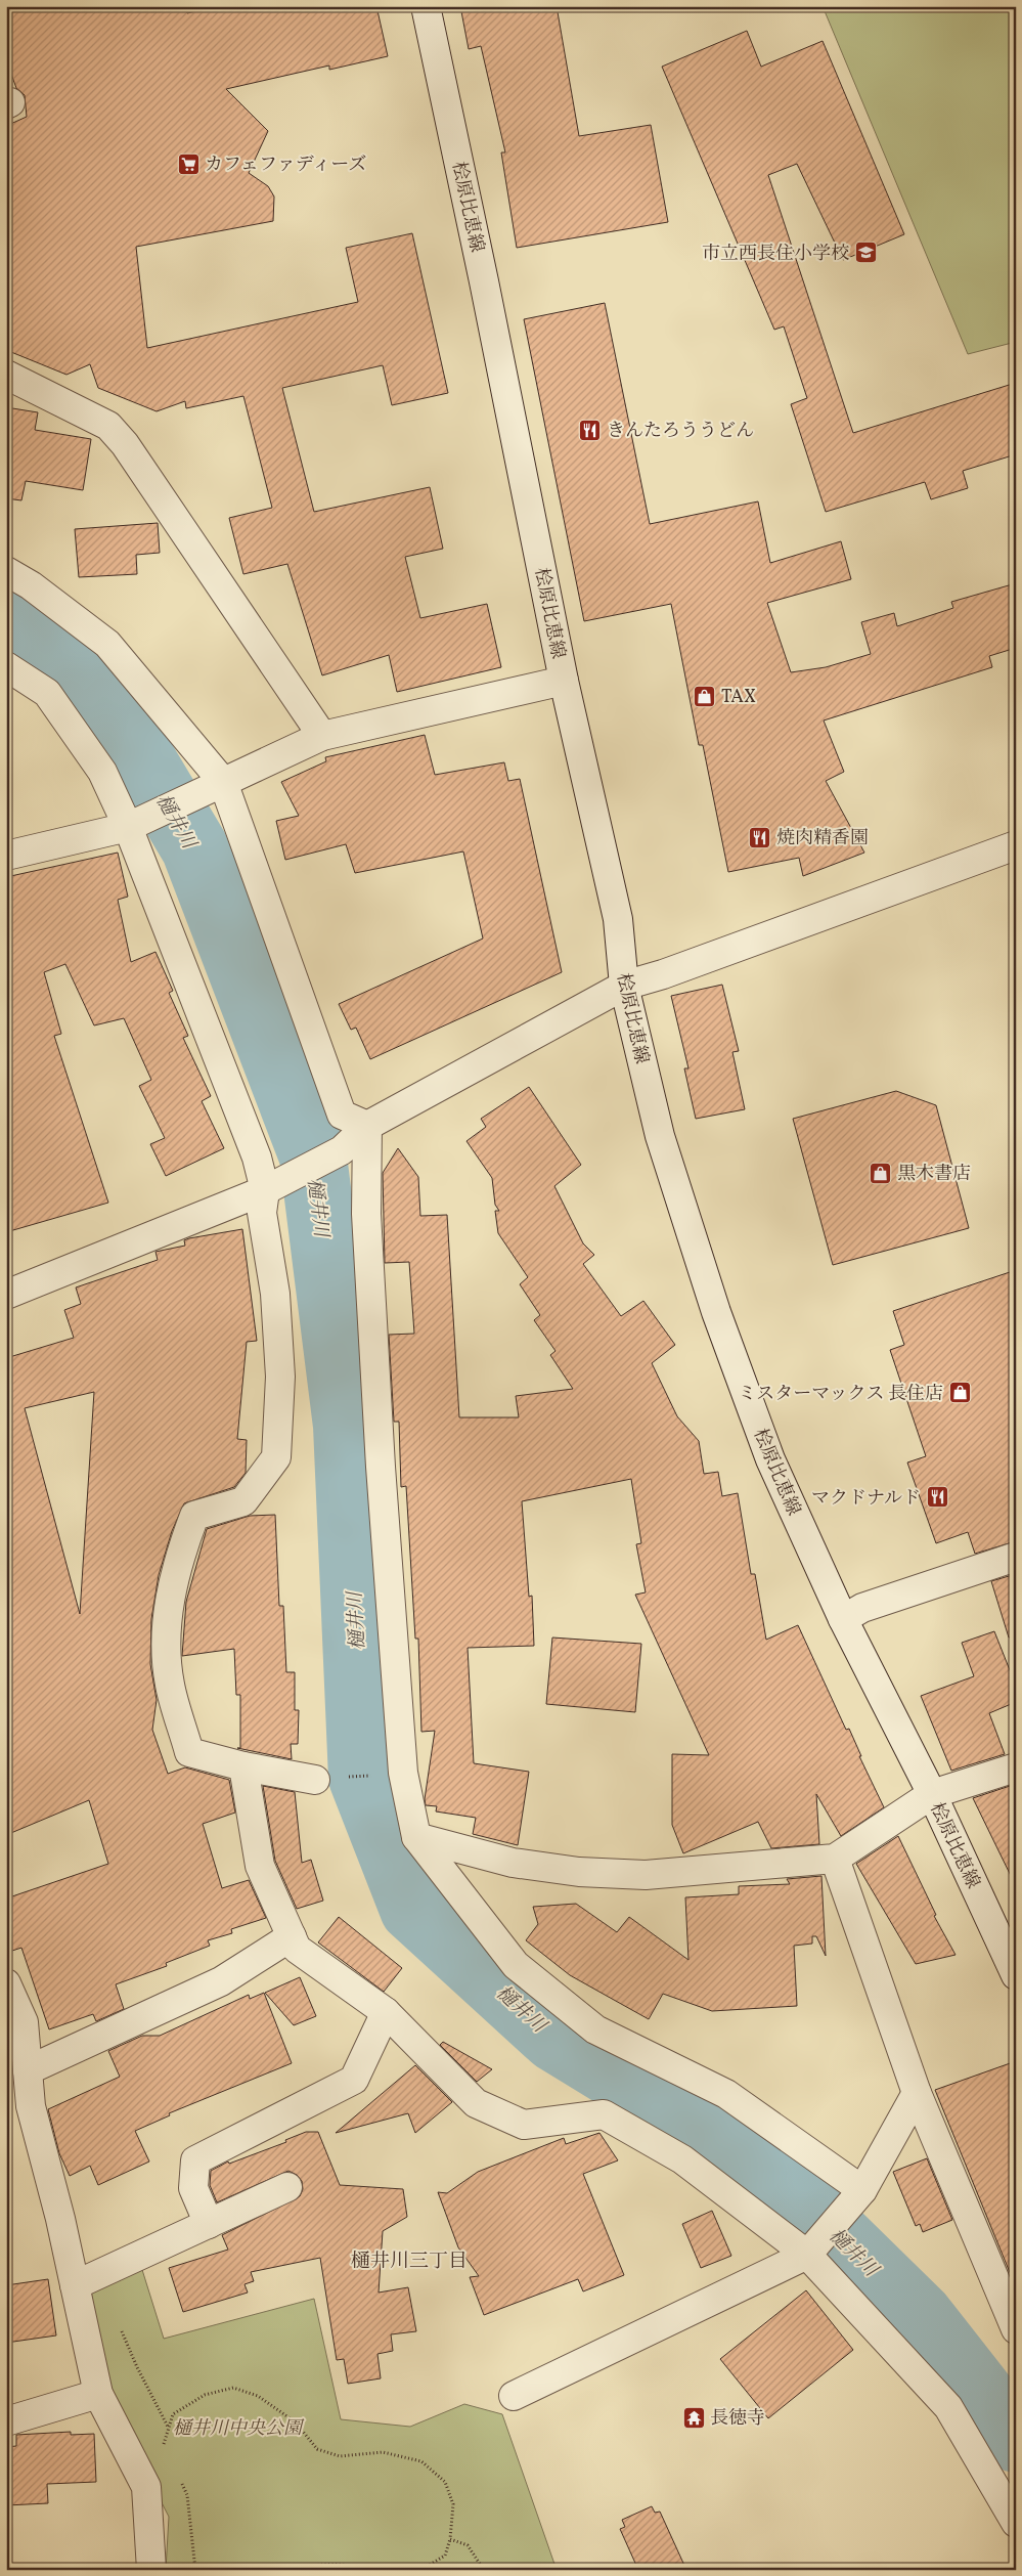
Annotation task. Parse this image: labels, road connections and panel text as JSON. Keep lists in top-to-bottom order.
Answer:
{
  "streets": {
    "street": ["桧原比恵線"]
  },
  "districts": ["樋井川三丁目"],
  "water": ["樋井川"],
  "parks": ["樋井川中央公園"],
  "places": {
    "supermarket": ["カフェファディーズ"],
    "school or university": ["市立西長住小学校"],
    "restaurant": ["きんたろううどん", "焼肉精香園", "マクドナルド"],
    "shop": ["TAX", "黒木書店", "ミスターマックス 長住店"],
    "temple": ["長徳寺"]
  }
}
